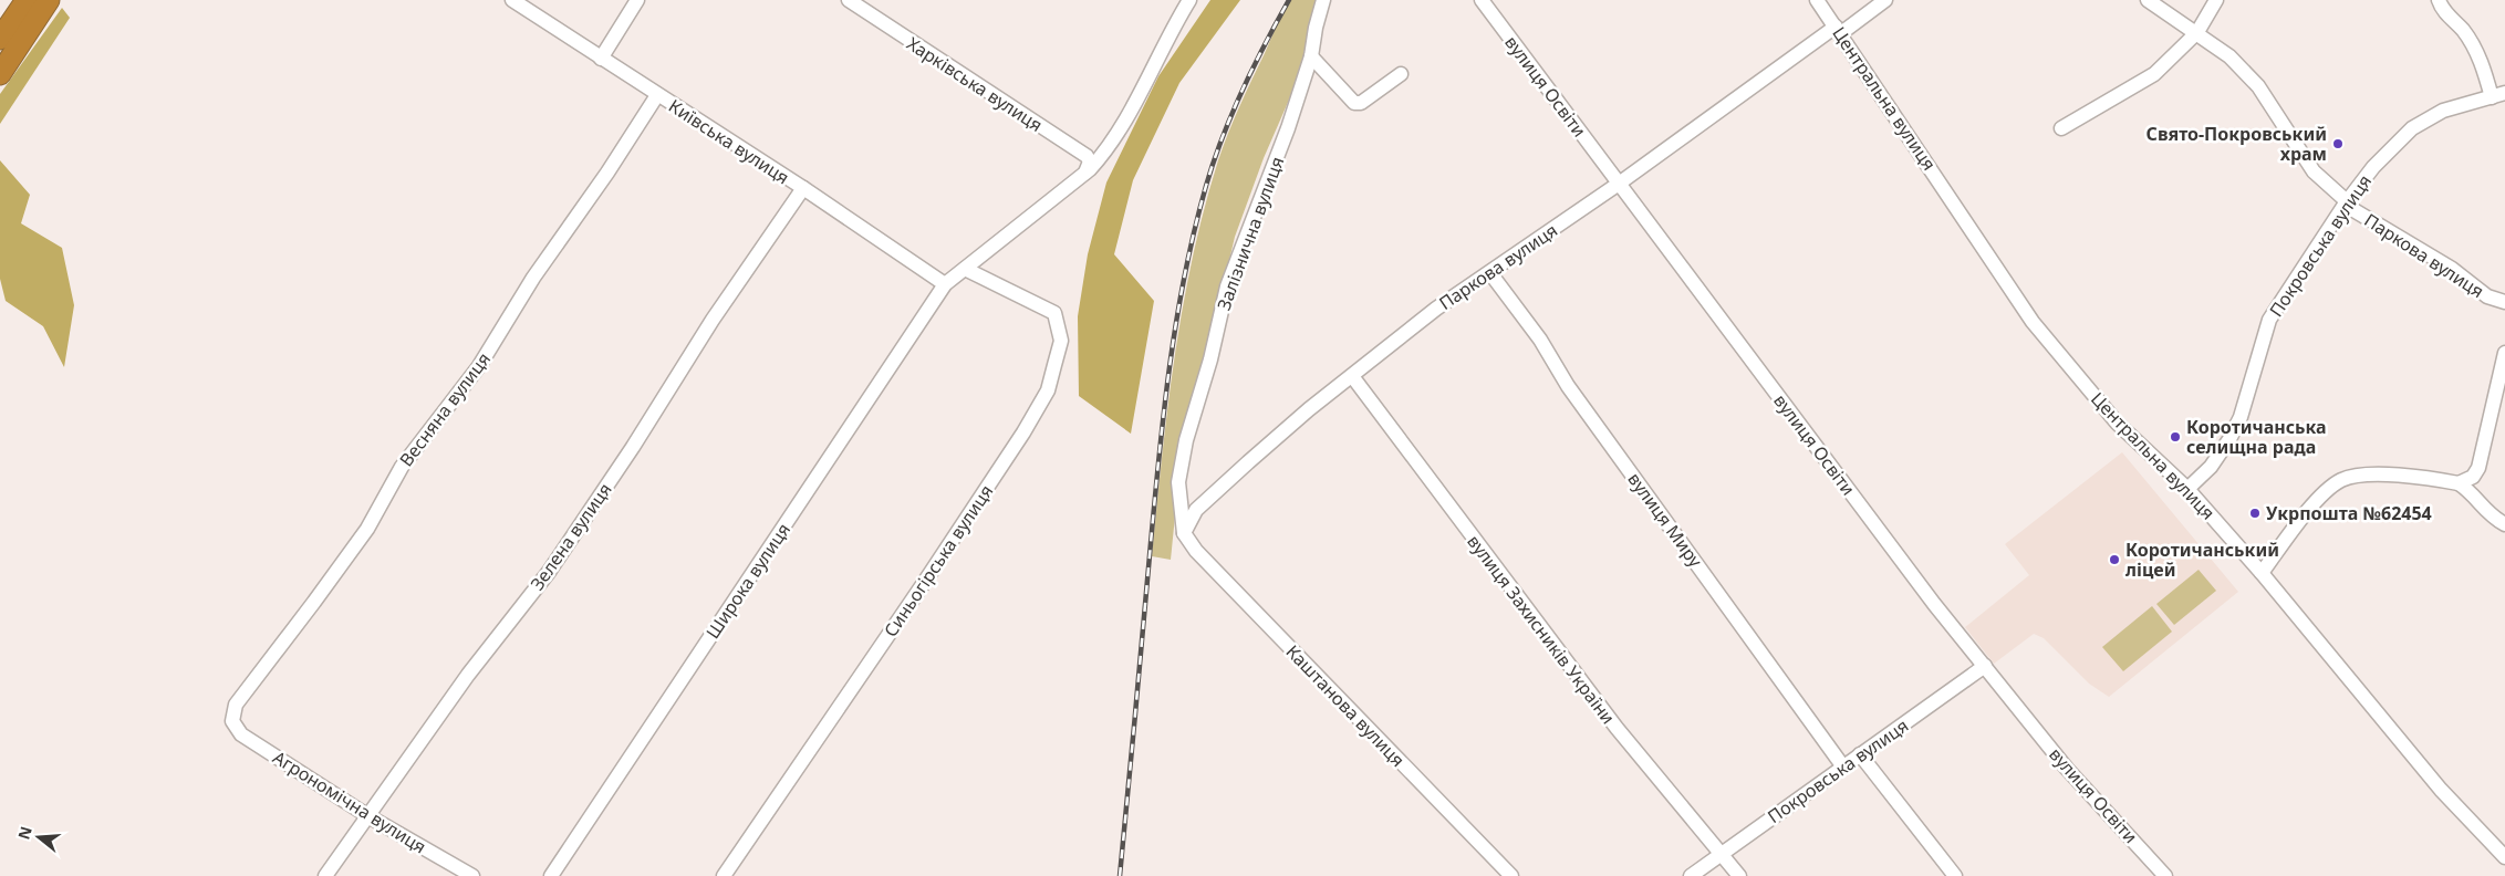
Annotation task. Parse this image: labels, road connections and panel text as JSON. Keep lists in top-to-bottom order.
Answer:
{
  "streets": {
    "street": [
      "Харківська вулиця",
      "вулиця Освіти",
      "Центральна вулиця",
      "Київська вулиця",
      "Залізнична вулиця",
      "Покровська вулиця",
      "Паркова вулиця",
      "Весняна вулиця",
      "вулиця Миру",
      "Зелена вулиця",
      "Синьогірська вулиця",
      "Широка вулиця",
      "вулиця Захисників України",
      "Каштанова вулиця",
      "Агрономічна вулиця"
    ]
  },
  "crossings": [
    ["Харківська вулиця", "Широка вулиця"],
    ["вулиця Освіти", "Покровська вулиця"],
    ["вулиця Освіти", "Паркова вулиця"],
    ["Центральна вулиця", "Покровська вулиця"],
    ["Центральна вулиця", "Паркова вулиця"],
    ["Київська вулиця", "Весняна вулиця"],
    ["Київська вулиця", "Зелена вулиця"],
    ["Київська вулиця", "Широка вулиця"],
    ["Залізнична вулиця", "Паркова вулиця"],
    ["Залізнична вулиця", "Каштанова вулиця"],
    ["Покровська вулиця", "Паркова вулиця"],
    ["Покровська вулиця", "вулиця Миру"],
    ["Покровська вулиця", "вулиця Захисників України"],
    ["Паркова вулиця", "вулиця Миру"],
    ["Паркова вулиця", "вулиця Захисників України"],
    ["Паркова вулиця", "Каштанова вулиця"],
    ["Весняна вулиця", "Агрономічна вулиця"],
    ["Зелена вулиця", "Агрономічна вулиця"],
    ["Синьогірська вулиця", "Широка вулиця"]
  ],
  "places": [
    "Свято-Покровський храм",
    "Коротичанська селищна рада",
    "Укрпошта №62454",
    "Коротичанський ліцей"
  ],
  "north": "left"
}
